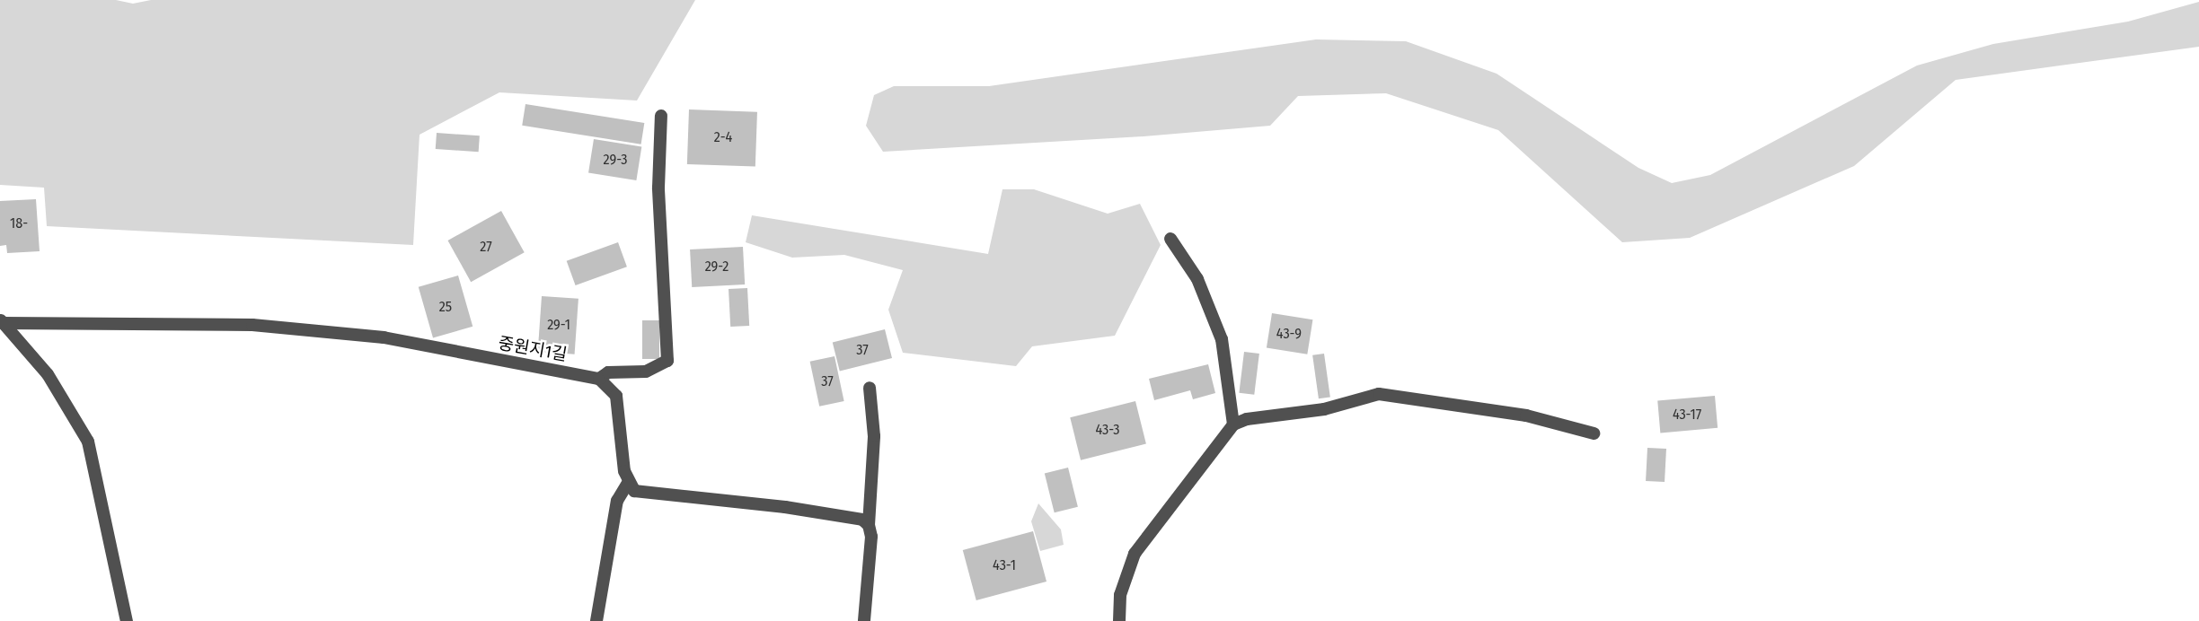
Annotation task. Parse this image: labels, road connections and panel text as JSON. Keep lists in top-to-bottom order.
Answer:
{
  "streets": {
    "street": ["중원지1길"]
  },
  "house_numbers": [
    "2-4",
    "29-3",
    "18-",
    "27",
    "29-2",
    "25",
    "29-1",
    "43-9",
    "37",
    "37",
    "43-17",
    "43-3",
    "43-1"
  ]
}
